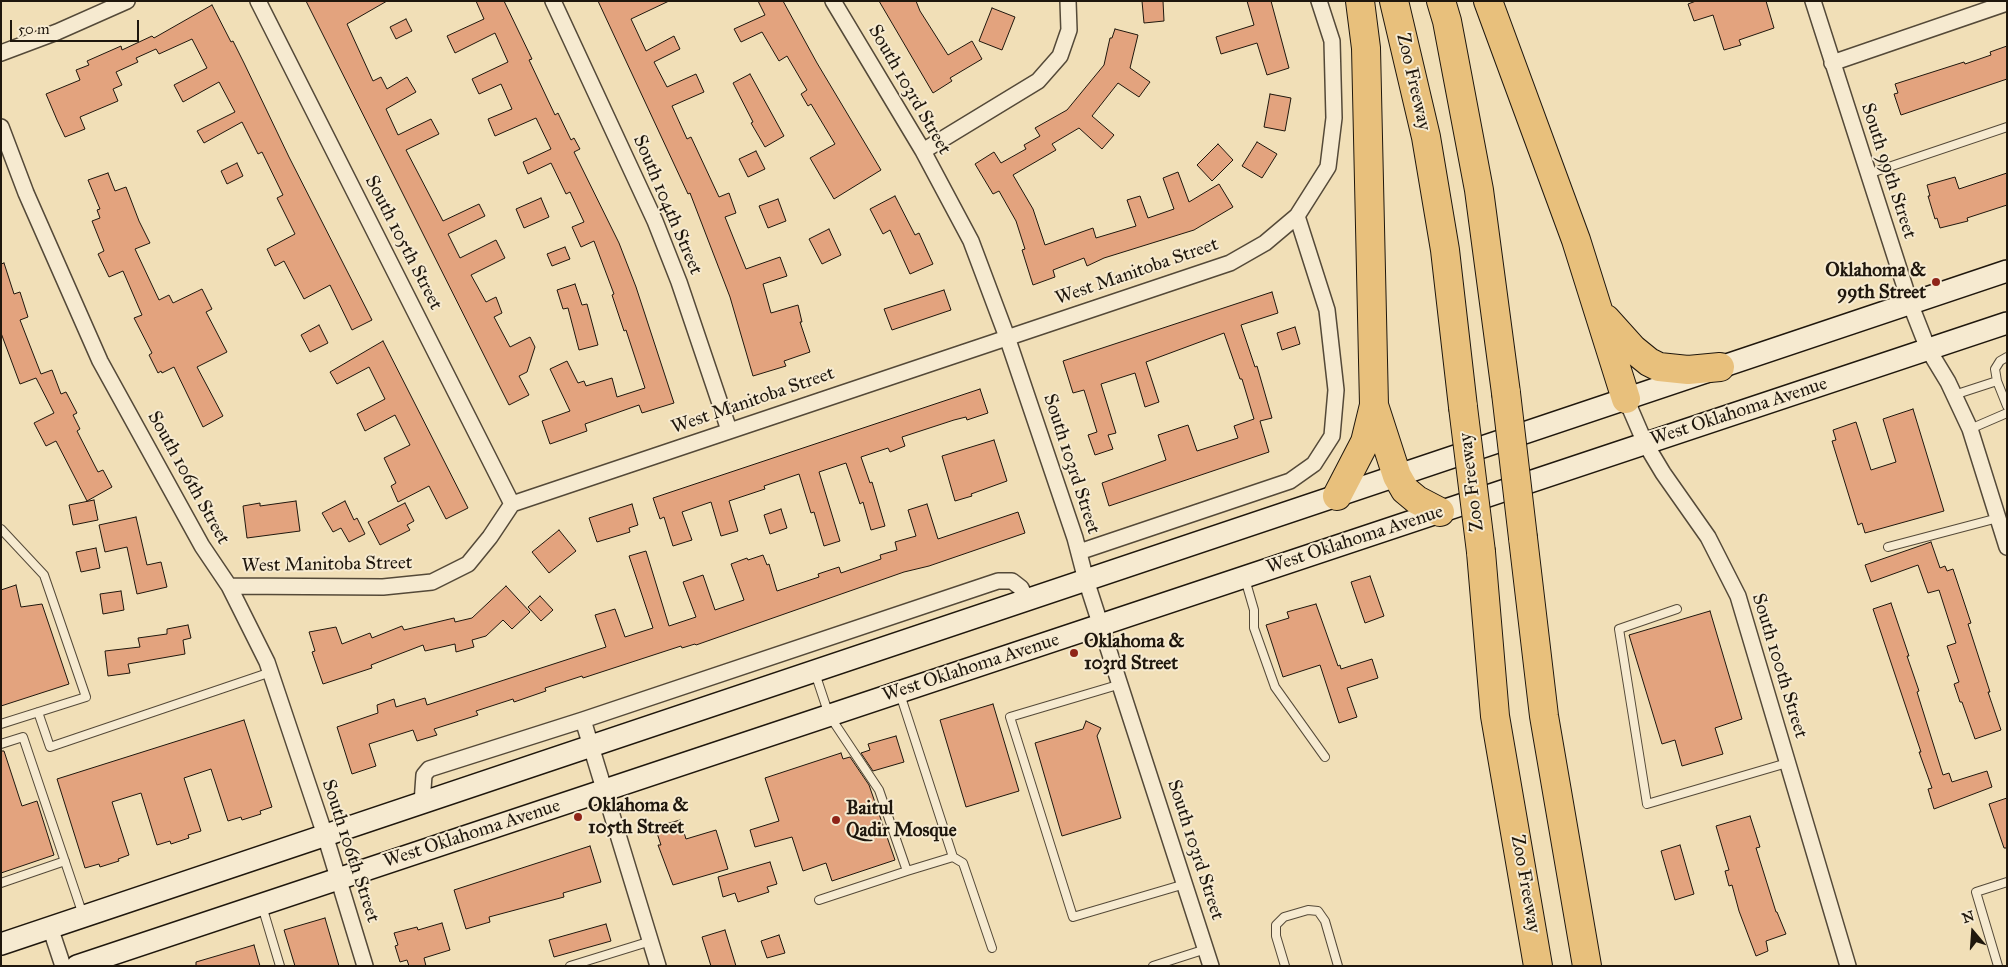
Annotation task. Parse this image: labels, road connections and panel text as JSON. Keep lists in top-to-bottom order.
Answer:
{
  "streets": {
    "highway": ["Zoo Freeway"],
    "main road": ["West Oklahoma Avenue"],
    "street": [
      "South 103rd Street",
      "South 99th Street",
      "South 104th Street",
      "South 105th Street",
      "West Manitoba Street",
      "South 106th Street",
      "South 100th Street"
    ]
  },
  "crossings": [
    ["South 103rd Street", "West Manitoba Street"],
    ["South 103rd Street", "West Oklahoma Avenue"],
    ["South 99th Street", "West Oklahoma Avenue"],
    ["South 104th Street", "West Manitoba Street"],
    ["South 105th Street", "West Manitoba Street"],
    ["West Manitoba Street", "South 106th Street"],
    ["West Oklahoma Avenue", "South 106th Street"],
    ["West Oklahoma Avenue", "South 100th Street"]
  ],
  "places": [
    "Oklahoma & 99th Street",
    "Oklahoma & 103rd Street",
    "Oklahoma & 105th Street",
    "Baitul Qadir Mosque"
  ],
  "scale_bar": "50 m",
  "north": "top"
}
